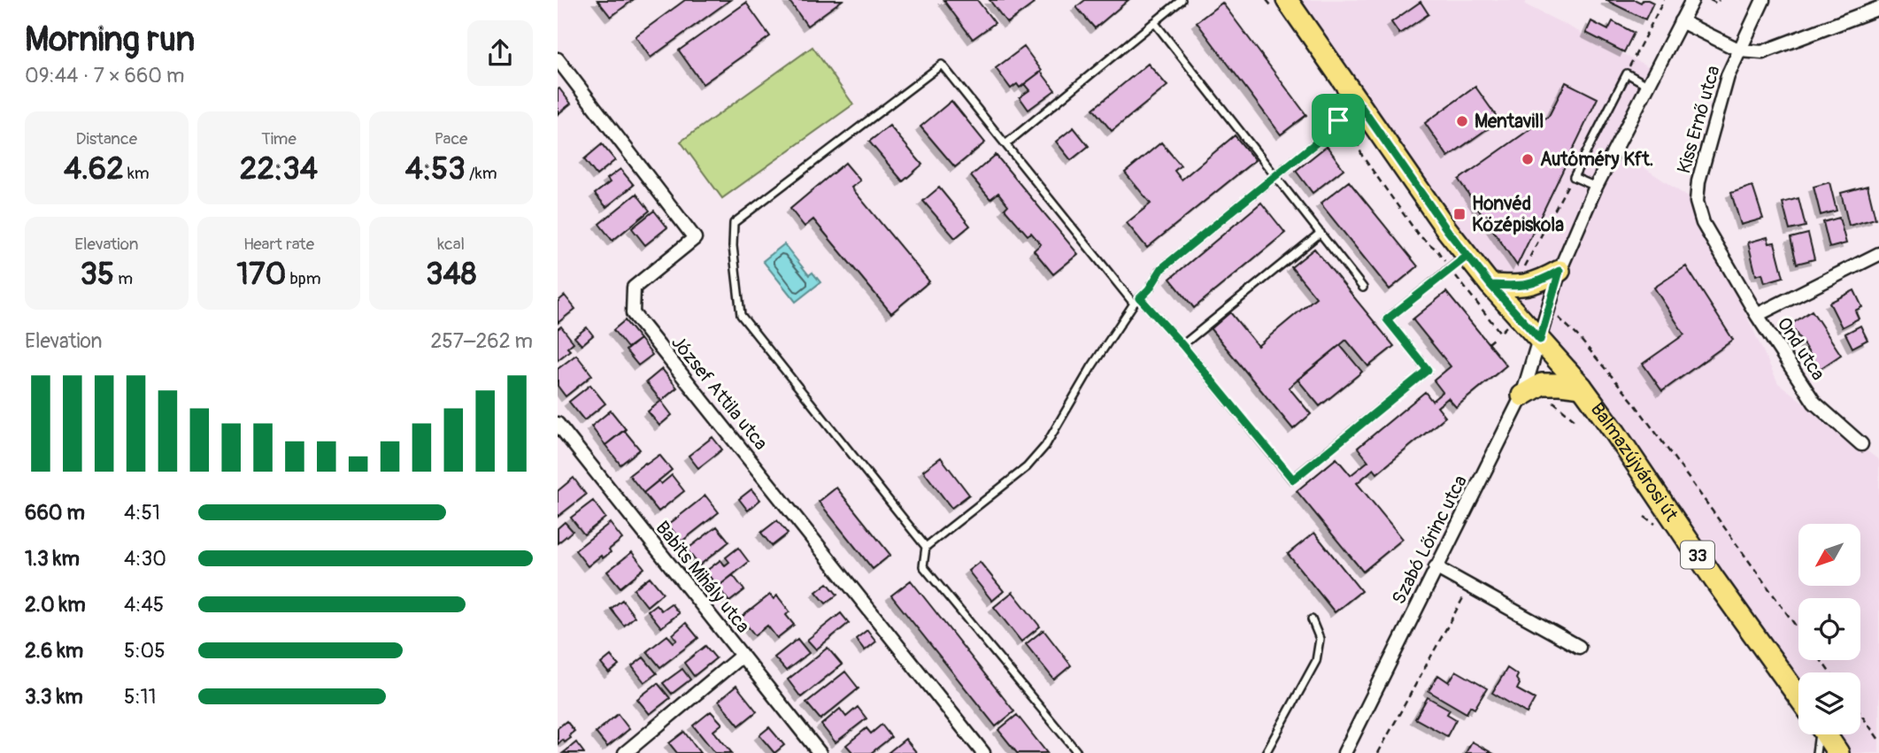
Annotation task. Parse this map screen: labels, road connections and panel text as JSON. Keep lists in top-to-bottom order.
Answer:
{
  "streets": {
    "main road": ["Balmazújvárosi út", "33"],
    "street": [
      "Kiss Ernő utca",
      "Ond utca",
      "József Attila utca",
      "Szabó Lőrinc utca",
      "Babits Mihály utca"
    ]
  },
  "crossings": [
    ["Kiss Ernő utca", "Ond utca"],
    ["Balmazújvárosi út", "Szabó Lőrinc utca"],
    ["Balmazújvárosi út", "33"],
    ["Szabó Lőrinc utca", "33"]
  ],
  "places": {
    "other": ["Mentavill", "Autóméry Kft."],
    "transit": ["Honvéd Középiskola"]
  },
  "north": "bottom left",
  "page": {
    "heading": ["Morning run", "09:44 · 7 × 660 m"],
    "stats": [
      ["Distance", "4.62 km"],
      ["Time", "22:34"],
      ["Pace", "4:53 /km"],
      ["Elevation", "35 m"],
      ["Heart rate", "170 bpm"],
      ["kcal", "348"]
    ],
    "chart": ["Elevation", "257–262 m"],
    "list": [
      {
        "name": "660 m",
        "note": "4:51"
      },
      {
        "name": "1.3 km",
        "note": "4:30"
      },
      {
        "name": "2.0 km",
        "note": "4:45"
      },
      {
        "name": "2.6 km",
        "note": "5:05"
      },
      {
        "name": "3.3 km",
        "note": "5:11"
      }
    ]
  }
}
